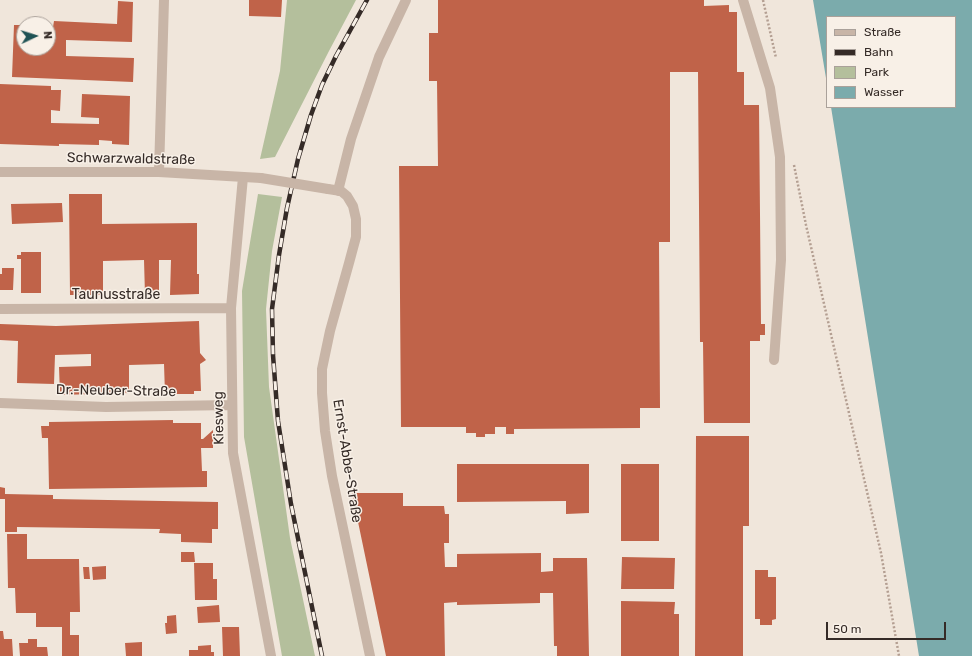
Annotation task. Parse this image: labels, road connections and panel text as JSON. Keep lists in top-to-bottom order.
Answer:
{
  "streets": {
    "street": [
      "Schwarzwaldstraße",
      "Taunusstraße",
      "Dr.-Neuber-Straße",
      "Kiesweg",
      "Ernst-Abbe-Straße"
    ]
  },
  "crossings": [
    ["Schwarzwaldstraße", "Kiesweg"],
    ["Schwarzwaldstraße", "Ernst-Abbe-Straße"],
    ["Taunusstraße", "Kiesweg"],
    ["Dr.-Neuber-Straße", "Kiesweg"]
  ],
  "legend": [
    "Straße",
    "Bahn",
    "Park",
    "Wasser"
  ],
  "scale_bar": "50 m",
  "north": "right"
}
